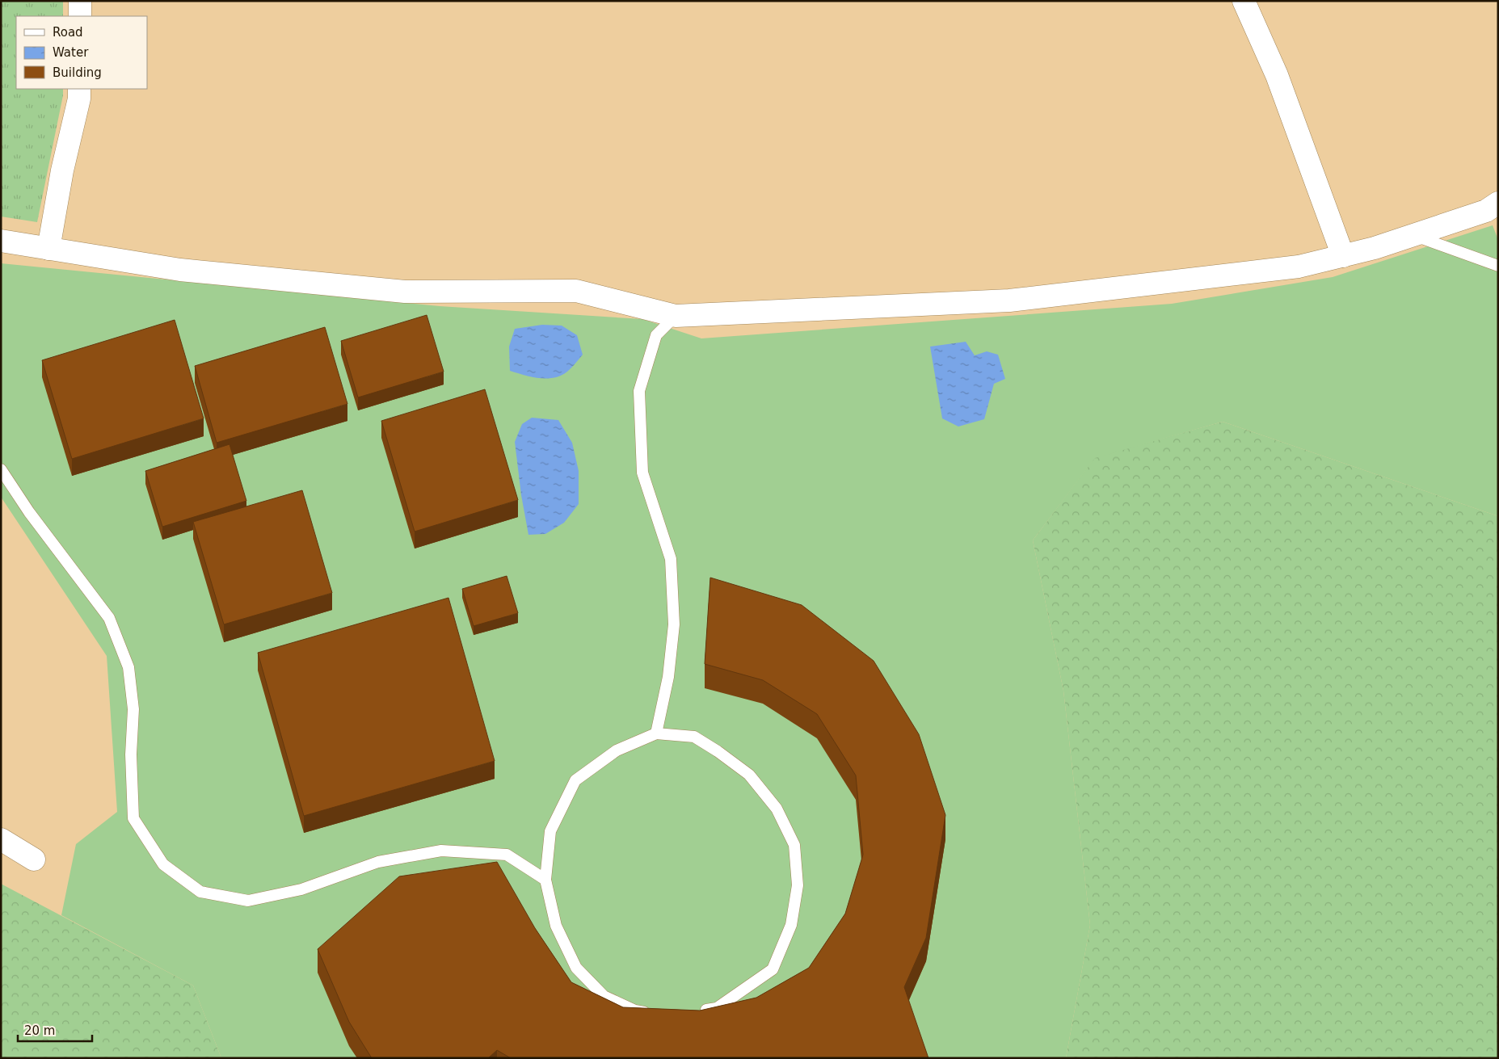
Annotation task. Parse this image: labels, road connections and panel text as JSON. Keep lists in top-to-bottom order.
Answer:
{
  "legend": ["Road", "Water", "Building"],
  "scale_bar": "20 m"
}
